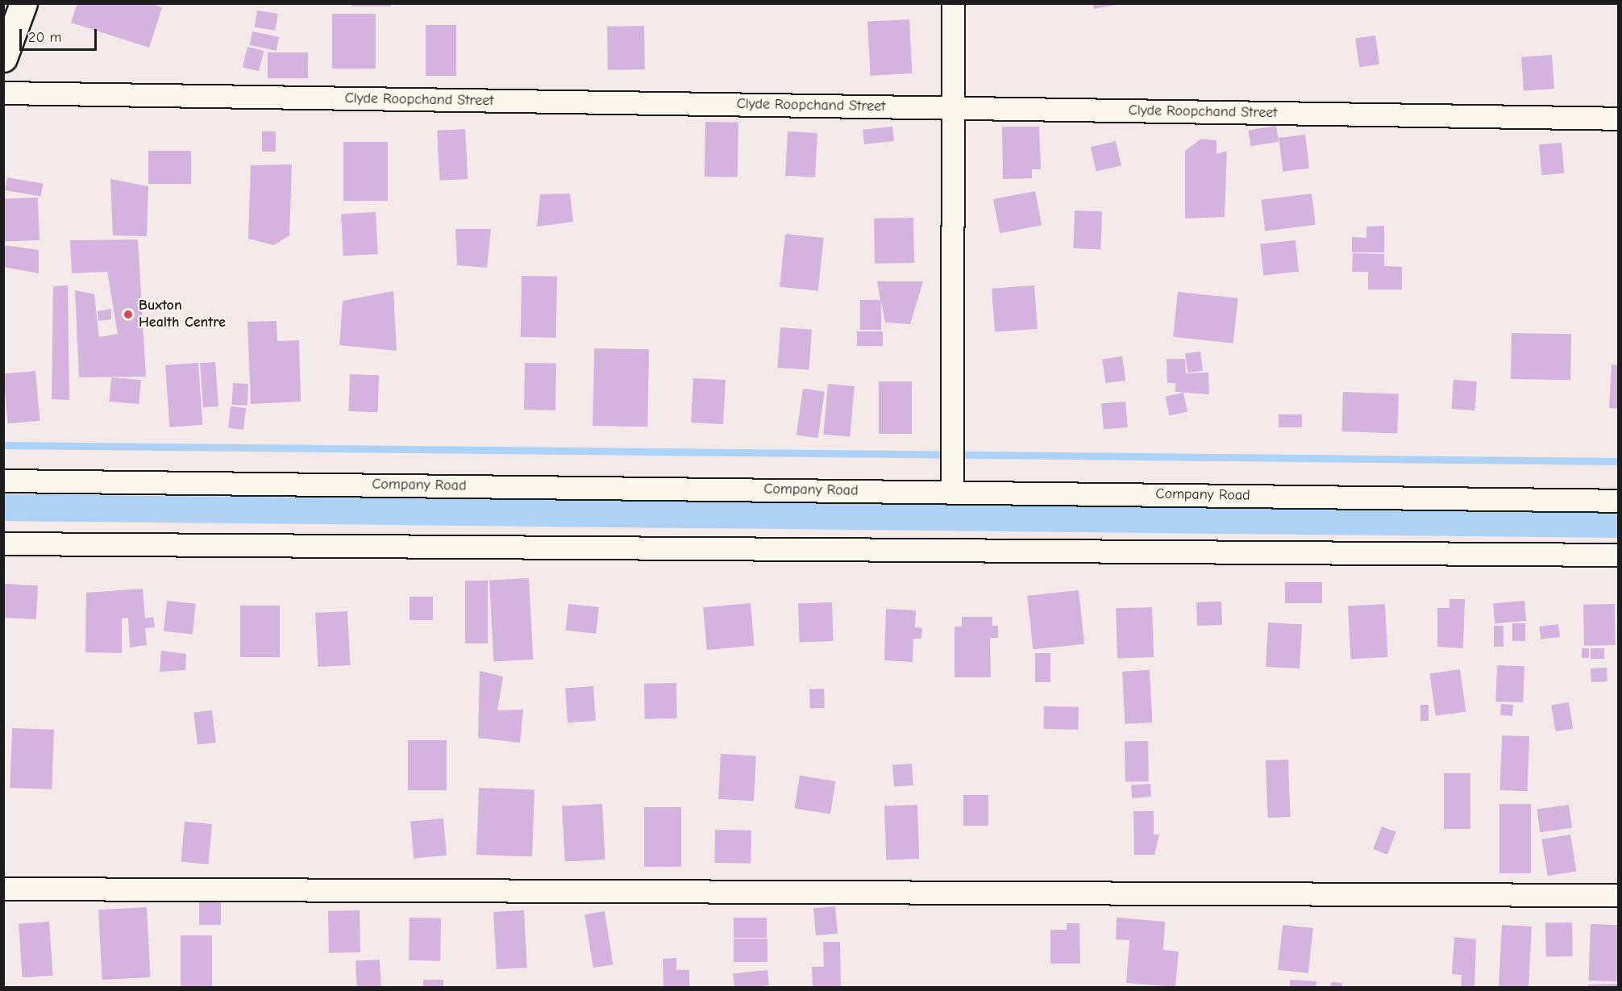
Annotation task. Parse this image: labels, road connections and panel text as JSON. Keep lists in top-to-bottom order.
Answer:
{
  "streets": {
    "street": ["Clyde Roopchand Street", "Company Road"]
  },
  "places": ["Buxton Health Centre"],
  "scale_bar": "20 m"
}
